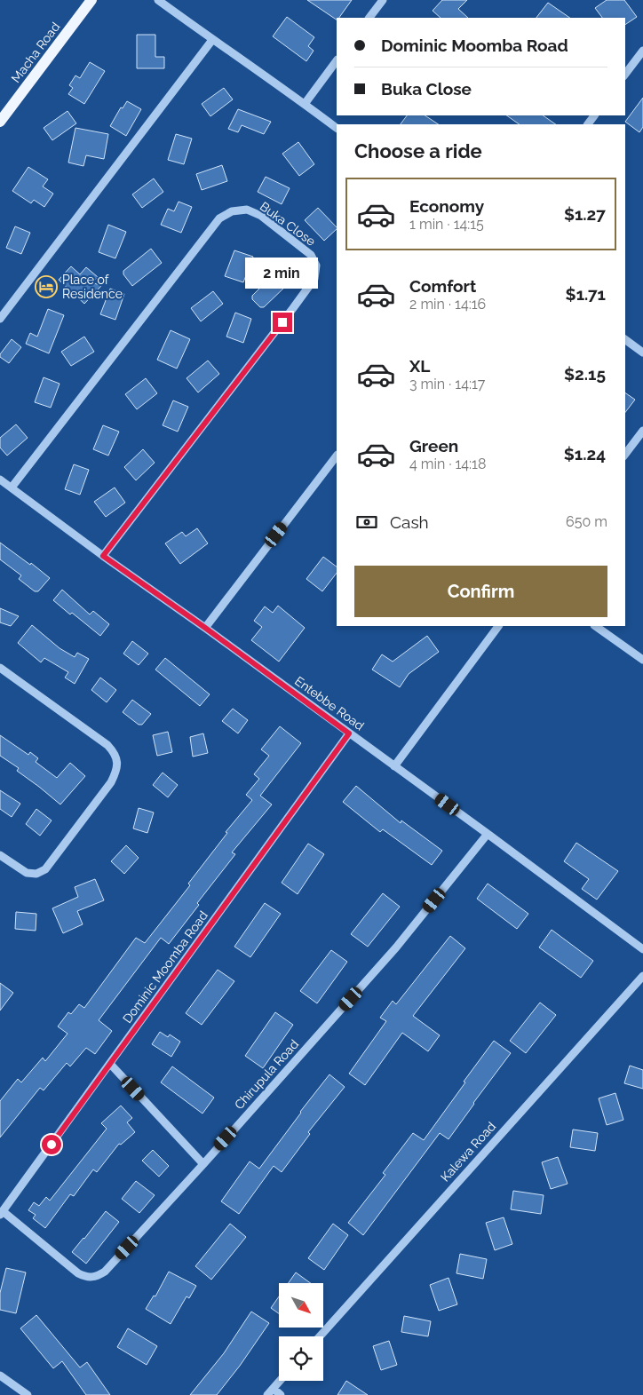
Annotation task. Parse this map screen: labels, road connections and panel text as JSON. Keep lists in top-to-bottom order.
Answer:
{
  "streets": {
    "main road": ["Macha Road"],
    "street": [
      "Buka Close",
      "Entebbe Road",
      "Dominic Moomba Road",
      "Chirupula Road",
      "Kalewa Road"
    ]
  },
  "crossings": [
    ["Buka Close", "Entebbe Road"],
    ["Entebbe Road", "Dominic Moomba Road"],
    ["Entebbe Road", "Chirupula Road"],
    ["Dominic Moomba Road", "Chirupula Road"]
  ],
  "places": {
    "hotel": ["Place of Residence"]
  },
  "north": "bottom right",
  "page": {
    "banner": ["Dominic Moomba Road", "Buka Close"],
    "heading": "Choose a ride",
    "list": [
      {
        "name": "Economy",
        "note": "1 min · 14:15",
        "value": "$1.27"
      },
      {
        "name": "Comfort",
        "note": "2 min · 14:16",
        "value": "$1.71"
      },
      {
        "name": "XL",
        "note": "3 min · 14:17",
        "value": "$2.15"
      },
      {
        "name": "Green",
        "note": "4 min · 14:18",
        "value": "$1.24"
      }
    ],
    "bubble": "2 min",
    "pay": ["Cash", "650 m"],
    "buttons": "Confirm"
  }
}
